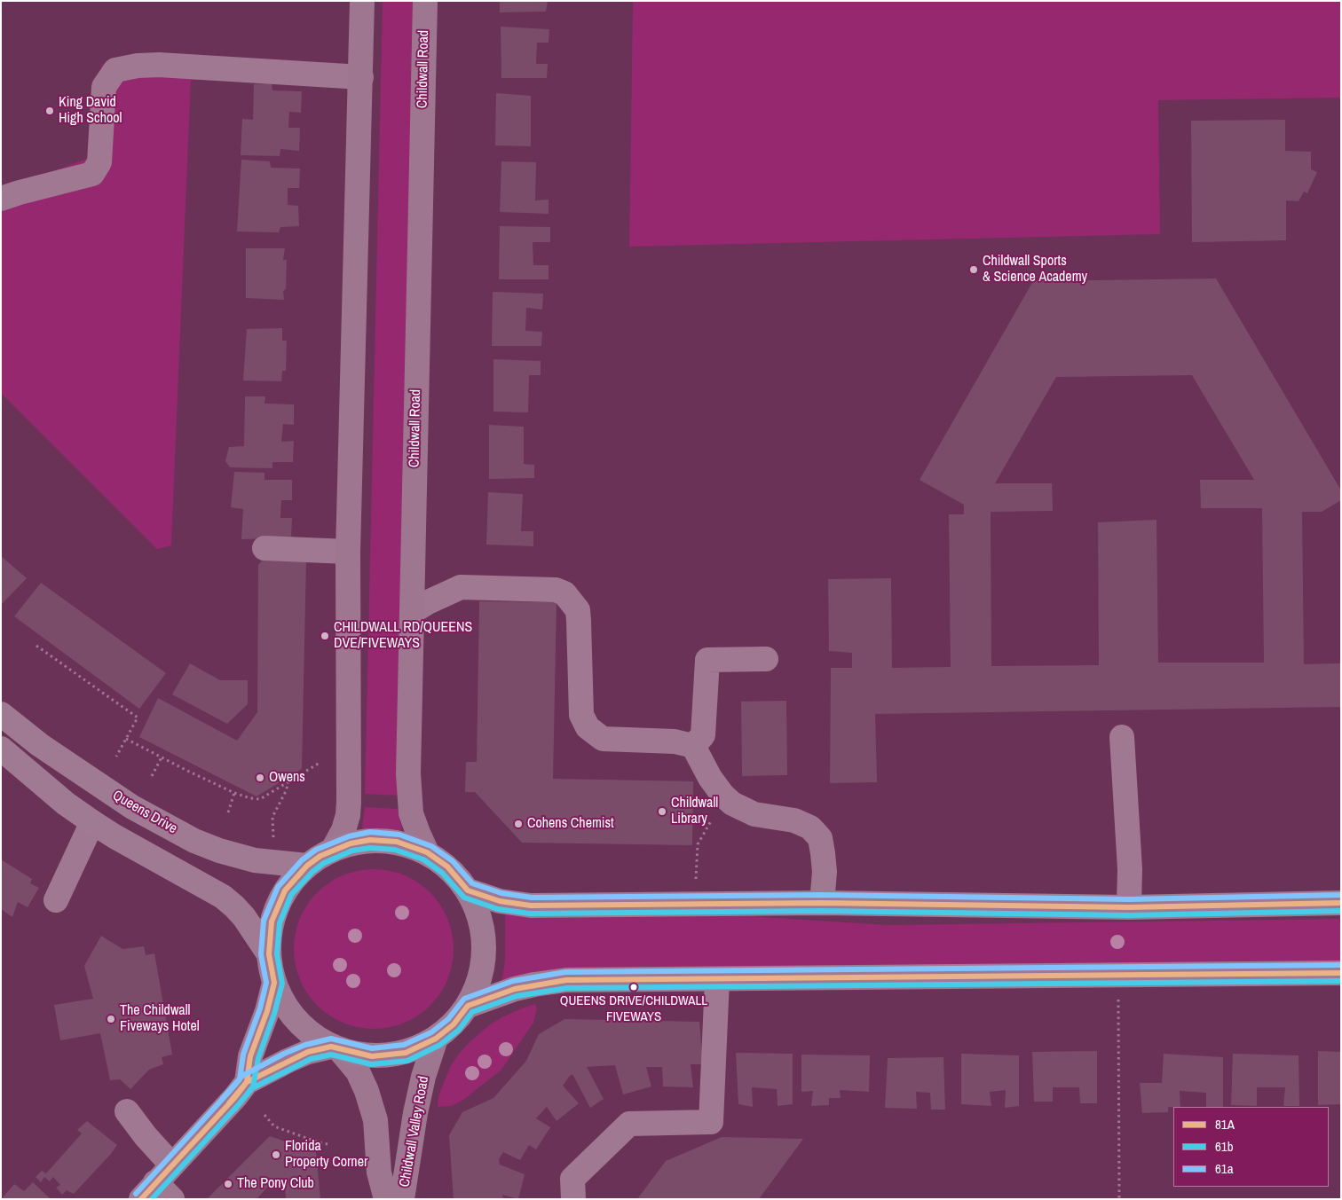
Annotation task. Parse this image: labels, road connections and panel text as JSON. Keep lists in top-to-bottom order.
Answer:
{
  "streets": {
    "highway": ["Queens Drive"],
    "main road": ["Childwall Road", "Childwall Valley Road"]
  },
  "places": [
    "King David High School",
    "Childwall Sports & Science Academy",
    "CHILDWALL RD/QUEENS DVE/FIVEWAYS",
    "Owens",
    "Childwall Library",
    "Cohens Chemist",
    "QUEENS DRIVE/CHILDWALL FIVEWAYS",
    "The Childwall Fiveways Hotel",
    "Florida Property Corner",
    "The Pony Club"
  ],
  "lines": ["transit line 61a", "transit line 81A", "transit line 61b"],
  "legend": ["81A", "61b", "61a"]
}
